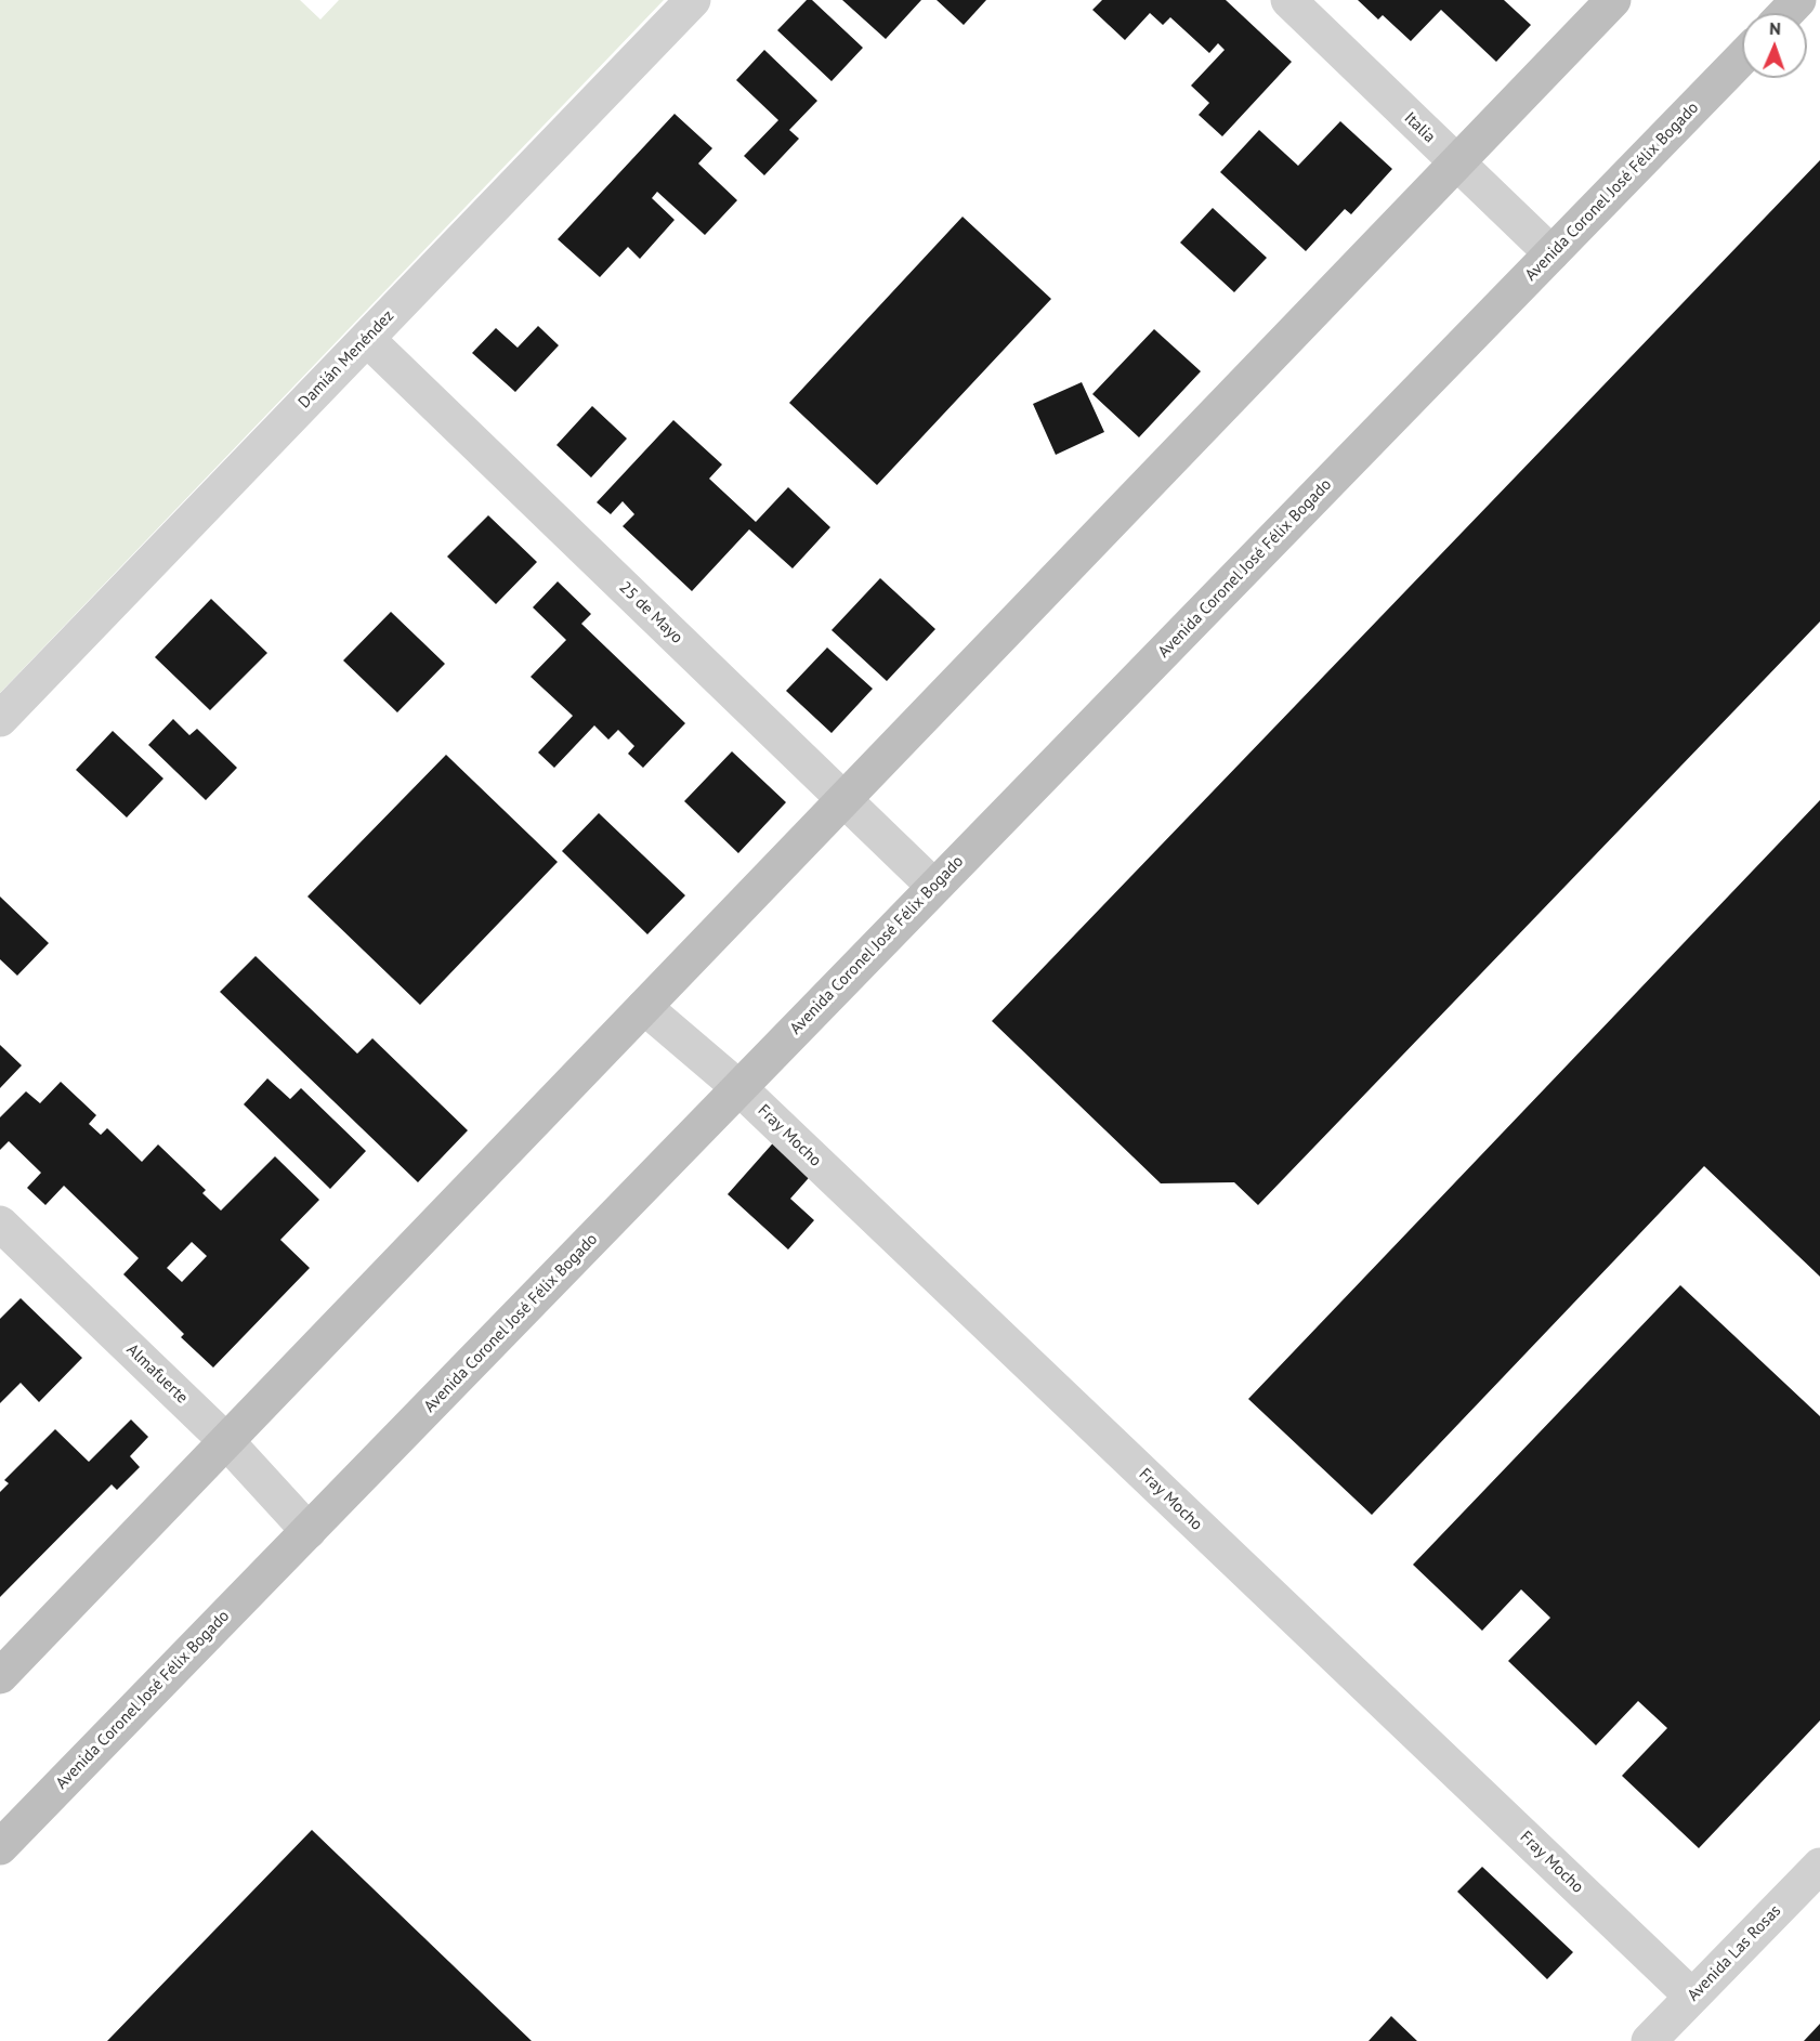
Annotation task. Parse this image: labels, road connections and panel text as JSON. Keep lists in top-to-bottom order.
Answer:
{
  "streets": {
    "main road": ["Avenida Coronel José Félix Bogado"],
    "street": [
      "Italia",
      "Damián Menéndez",
      "25 de Mayo",
      "Fray Mocho",
      "Almafuerte",
      "Avenida Las Rosas"
    ]
  },
  "crossings": [
    ["Italia", "Avenida Coronel José Félix Bogado"],
    ["Avenida Coronel José Félix Bogado", "25 de Mayo"],
    ["Avenida Coronel José Félix Bogado", "Fray Mocho"],
    ["Avenida Coronel José Félix Bogado", "Almafuerte"],
    ["Damián Menéndez", "25 de Mayo"],
    ["Fray Mocho", "Avenida Las Rosas"]
  ],
  "north": "top"
}
